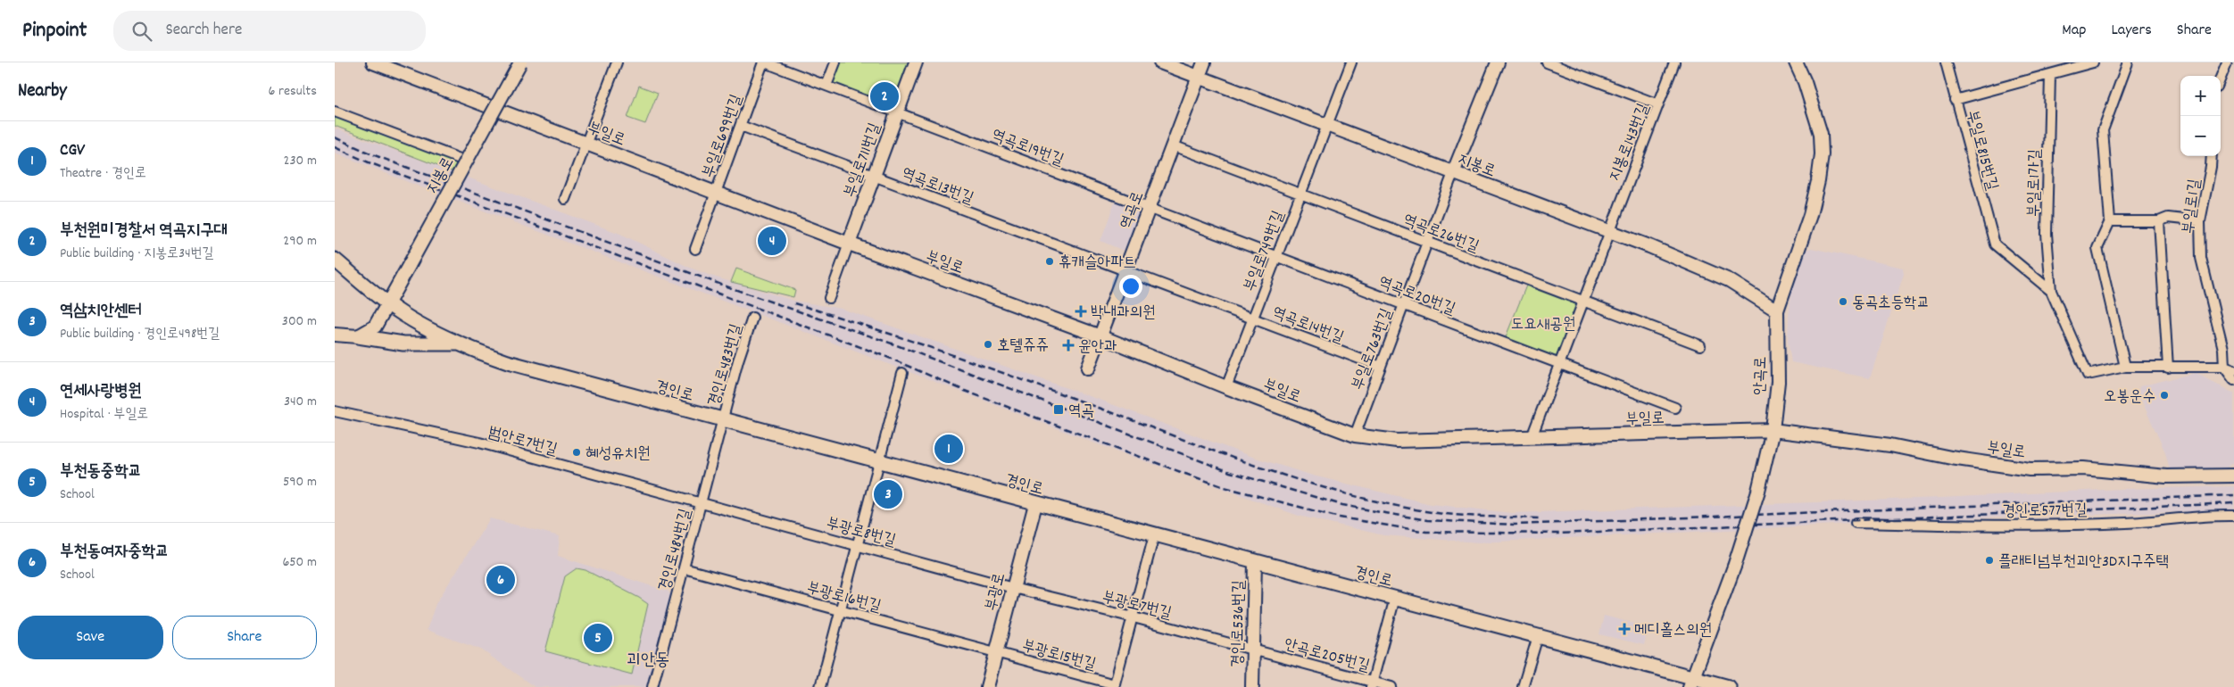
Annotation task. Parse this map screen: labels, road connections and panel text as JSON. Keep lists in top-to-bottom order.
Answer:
{
  "streets": {
    "main road": ["경인로"],
    "street": [
      "부일로",
      "부일로699번길",
      "지봉로143번길",
      "역곡로19번길",
      "부일로815번길",
      "부일로711번길",
      "지봉로",
      "부일로1가길",
      "역곡로13번길",
      "부일로1길",
      "역곡로",
      "역곡로26번길",
      "부일로749번길",
      "역곡로20번길",
      "역곡로14번길",
      "부일로763번길",
      "경인로483번길",
      "안곡로",
      "범안로7번길",
      "경인로577번길",
      "부광로8번길",
      "경인로484번길",
      "부광로",
      "부광로16번길",
      "부광로7번길",
      "경인로536번길",
      "부광로15번길",
      "안곡로205번길"
    ]
  },
  "crossings": [
    ["부일로", "부일로699번길"],
    ["부일로", "지봉로143번길"],
    ["부일로", "부일로711번길"],
    ["부일로", "역곡로"],
    ["부일로", "부일로749번길"],
    ["부일로", "부일로763번길"],
    ["부일로", "안곡로"],
    ["부일로699번길", "역곡로19번길"],
    ["부일로699번길", "역곡로13번길"],
    ["지봉로143번길", "지봉로"],
    ["지봉로143번길", "역곡로26번길"],
    ["지봉로143번길", "역곡로20번길"],
    ["역곡로19번길", "부일로711번길"],
    ["역곡로19번길", "역곡로"],
    ["역곡로19번길", "역곡로20번길"],
    ["부일로815번길", "부일로1가길"],
    ["부일로711번길", "역곡로13번길"],
    ["지봉로", "역곡로"],
    ["지봉로", "부일로749번길"],
    ["지봉로", "부일로763번길"],
    ["지봉로", "안곡로"],
    ["지봉로", "경인로"],
    ["부일로1가길", "부일로1길"],
    ["역곡로13번길", "역곡로"],
    ["역곡로13번길", "역곡로14번길"],
    ["역곡로", "역곡로26번길"],
    ["역곡로", "역곡로20번길"],
    ["역곡로", "역곡로14번길"],
    ["역곡로26번길", "부일로749번길"],
    ["역곡로26번길", "부일로763번길"],
    ["부일로749번길", "역곡로20번길"],
    ["부일로749번길", "역곡로14번길"],
    ["역곡로20번길", "부일로763번길"],
    ["역곡로14번길", "부일로763번길"],
    ["경인로483번길", "경인로"],
    ["경인로483번길", "경인로484번길"],
    ["안곡로", "경인로"],
    ["경인로", "경인로484번길"],
    ["경인로", "부광로"],
    ["경인로", "경인로536번길"],
    ["범안로7번길", "부광로8번길"],
    ["범안로7번길", "경인로484번길"],
    ["부광로8번길", "경인로484번길"],
    ["부광로8번길", "부광로"],
    ["부광로8번길", "부광로7번길"],
    ["경인로484번길", "부광로16번길"],
    ["부광로", "부광로16번길"],
    ["부광로", "부광로7번길"],
    ["부광로", "부광로15번길"],
    ["부광로16번길", "부광로15번길"],
    ["부광로7번길", "경인로536번길"],
    ["부광로7번길", "안곡로205번길"],
    ["경인로536번길", "안곡로205번길"]
  ],
  "districts": ["괴안동"],
  "parks": ["도요새공원"],
  "places": {
    "other": [
      "휴캐슬아파트",
      "동곡초등학교",
      "호텔쥬쥬",
      "오봉운수",
      "혜성유치원",
      "플래티넘부천괴안3D지구주택"
    ],
    "health": ["박내과의원", "윤안과", "메디홀스의원"],
    "transit": ["역곡"]
  },
  "page": {
    "header": "Pinpoint",
    "search": "Search here",
    "nav": ["Map", "Layers", "Share"],
    "heading": ["Nearby", "6 results"],
    "map_buttons": ["+", "−"],
    "pins": [
      "2",
      "4",
      "1",
      "3",
      "6",
      "5"
    ],
    "list": [
      {
        "mark": "1",
        "name": "CGV",
        "note": "Theatre · 경인로",
        "value": "230 m"
      },
      {
        "mark": "2",
        "name": "부천원미경찰서 역곡지구대",
        "note": "Public building · 지봉로34번길",
        "value": "290 m"
      },
      {
        "mark": "3",
        "name": "역삼치안센터",
        "note": "Public building · 경인로498번길",
        "value": "300 m"
      },
      {
        "mark": "4",
        "name": "연세사랑병원",
        "note": "Hospital · 부일로",
        "value": "340 m"
      },
      {
        "mark": "5",
        "name": "부천동중학교",
        "note": "School",
        "value": "590 m"
      },
      {
        "mark": "6",
        "name": "부천동여자중학교",
        "note": "School",
        "value": "650 m"
      }
    ],
    "buttons": ["Save", "Share"]
  }
}
